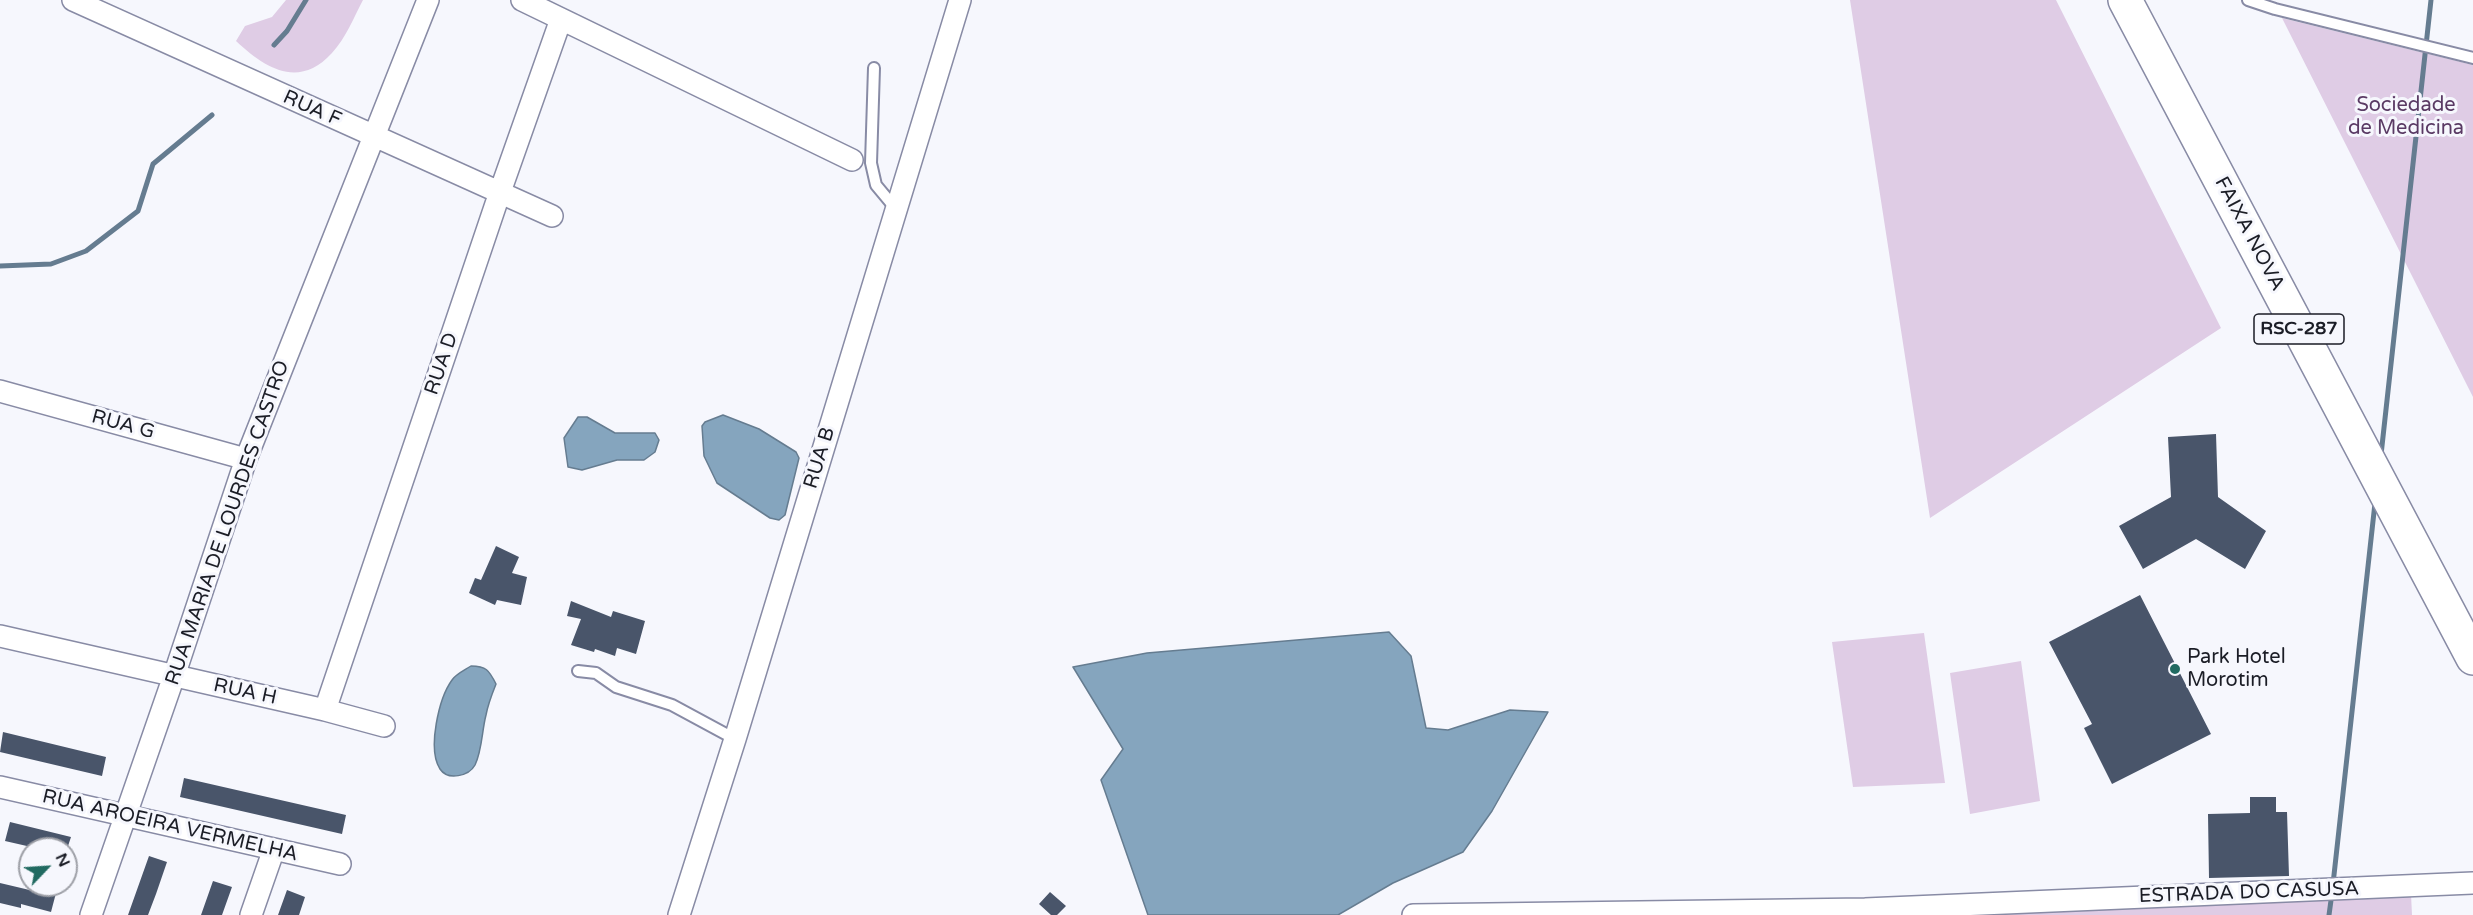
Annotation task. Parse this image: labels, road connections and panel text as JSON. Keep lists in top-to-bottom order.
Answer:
{
  "streets": {
    "highway": ["FAIXA NOVA", "RSC-287"],
    "street": [
      "RUA F",
      "RUA D",
      "RUA G",
      "RUA B",
      "RUA MARIA DE LOURDES CASTRO",
      "RUA H",
      "RUA AROEIRA VERMELHA",
      "ESTRADA DO CASUSA"
    ]
  },
  "crossings": [
    ["RUA F", "RUA D"],
    ["RUA F", "RUA MARIA DE LOURDES CASTRO"],
    ["RUA D", "RUA H"],
    ["RUA G", "RUA MARIA DE LOURDES CASTRO"],
    ["RUA MARIA DE LOURDES CASTRO", "RUA H"],
    ["RUA MARIA DE LOURDES CASTRO", "RUA AROEIRA VERMELHA"]
  ],
  "parks": ["Sociedade de Medicina"],
  "places": ["Park Hotel Morotim"],
  "north": "top right"
}
